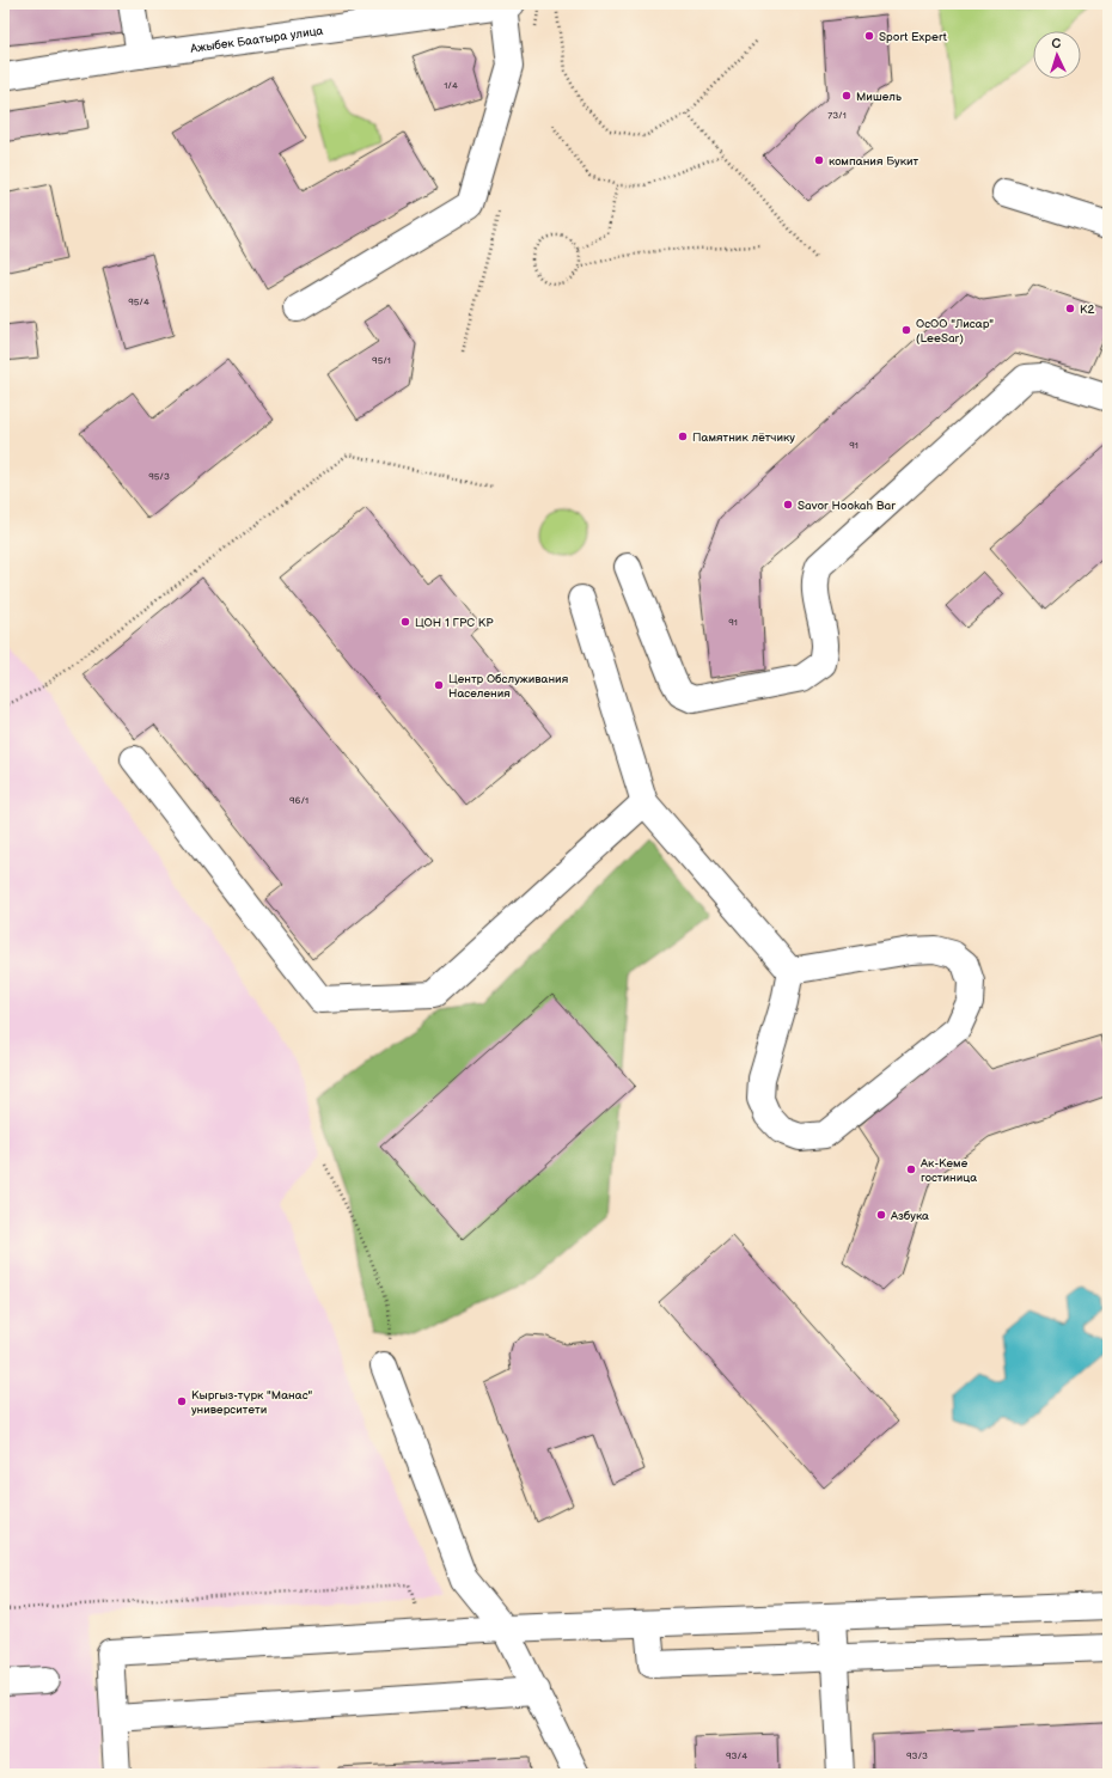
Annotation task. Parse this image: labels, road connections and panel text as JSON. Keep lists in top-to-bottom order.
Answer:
{
  "streets": {
    "street": ["Ажыбек Баатыра улица"]
  },
  "places": [
    "Sport Expert",
    "Мишель",
    "компания Букит",
    "К2",
    "ОсОО \"Лисар\" (LeeSar)",
    "Памятник лётчику",
    "Savor Hookah Bar",
    "ЦОН 1 ГРС КР",
    "Центр Обслуживания Населения",
    "Ак-Кеме гостиница",
    "Азбука",
    "Кыргыз-түрк \"Манас\" университети"
  ],
  "house_numbers": [
    "1/4",
    "73/1",
    "95/4",
    "95/1",
    "91",
    "95/3",
    "91",
    "96/1",
    "93/4",
    "93/3"
  ],
  "north": "top"
}
